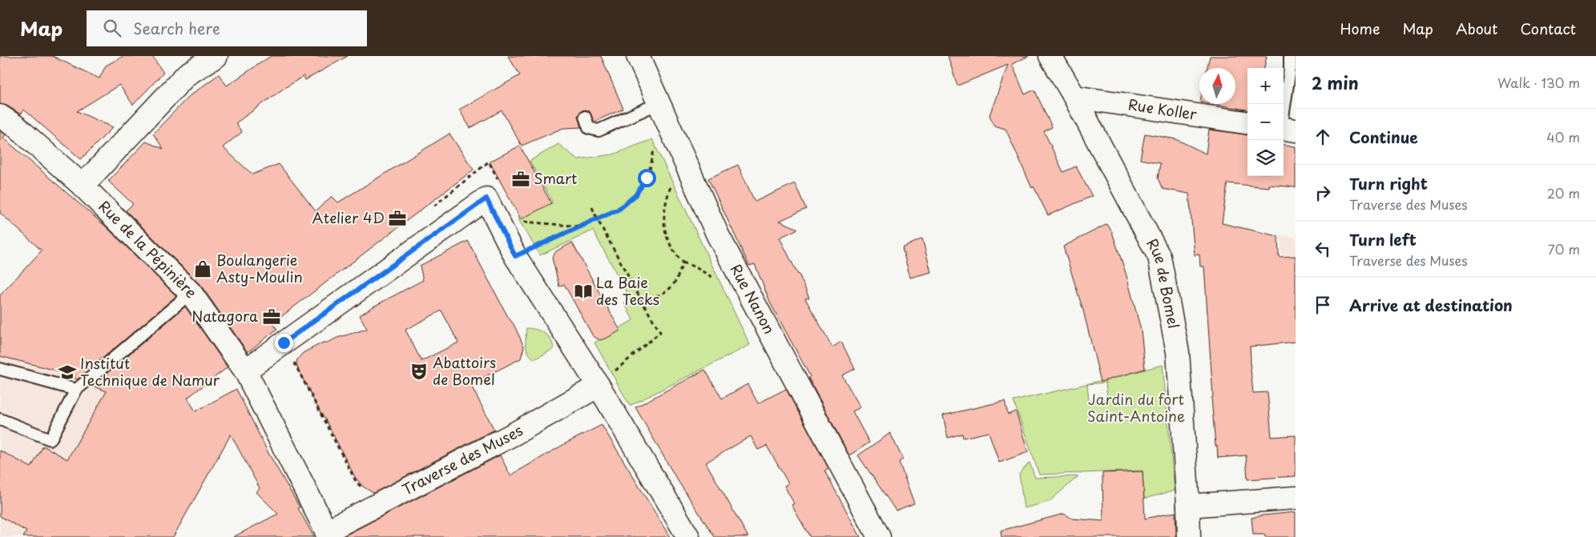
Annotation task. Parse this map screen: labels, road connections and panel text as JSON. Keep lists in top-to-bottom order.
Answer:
{
  "streets": {
    "street": [
      "Rue Koller",
      "Rue de la Pépinière",
      "Rue de Bomel",
      "Rue Nanon",
      "Traverse des Muses"
    ]
  },
  "crossings": [
    ["Rue Koller", "Rue de Bomel"],
    ["Rue de la Pépinière", "Traverse des Muses"]
  ],
  "parks": ["Jardin du fort Saint-Antoine"],
  "places": {
    "office": ["Smart", "Atelier 4D", "Natagora"],
    "shop": ["Boulangerie Asty-Moulin"],
    "library": ["La Baie des Tecks"],
    "theatre": ["Abattoirs de Bomel"],
    "school or university": ["Institut Technique de Namur"]
  },
  "north": "top",
  "page": {
    "header": "Map",
    "search": "Search here",
    "nav": [
      "Home",
      "Map",
      "About",
      "Contact"
    ],
    "heading": ["2 min", "Walk · 130 m"],
    "map_buttons": ["+", "−"],
    "list": [
      ["Continue", "40 m"],
      ["Turn right", "Traverse des Muses", "20 m"],
      ["Turn left", "Traverse des Muses", "70 m"],
      "Arrive at destination"
    ]
  }
}
